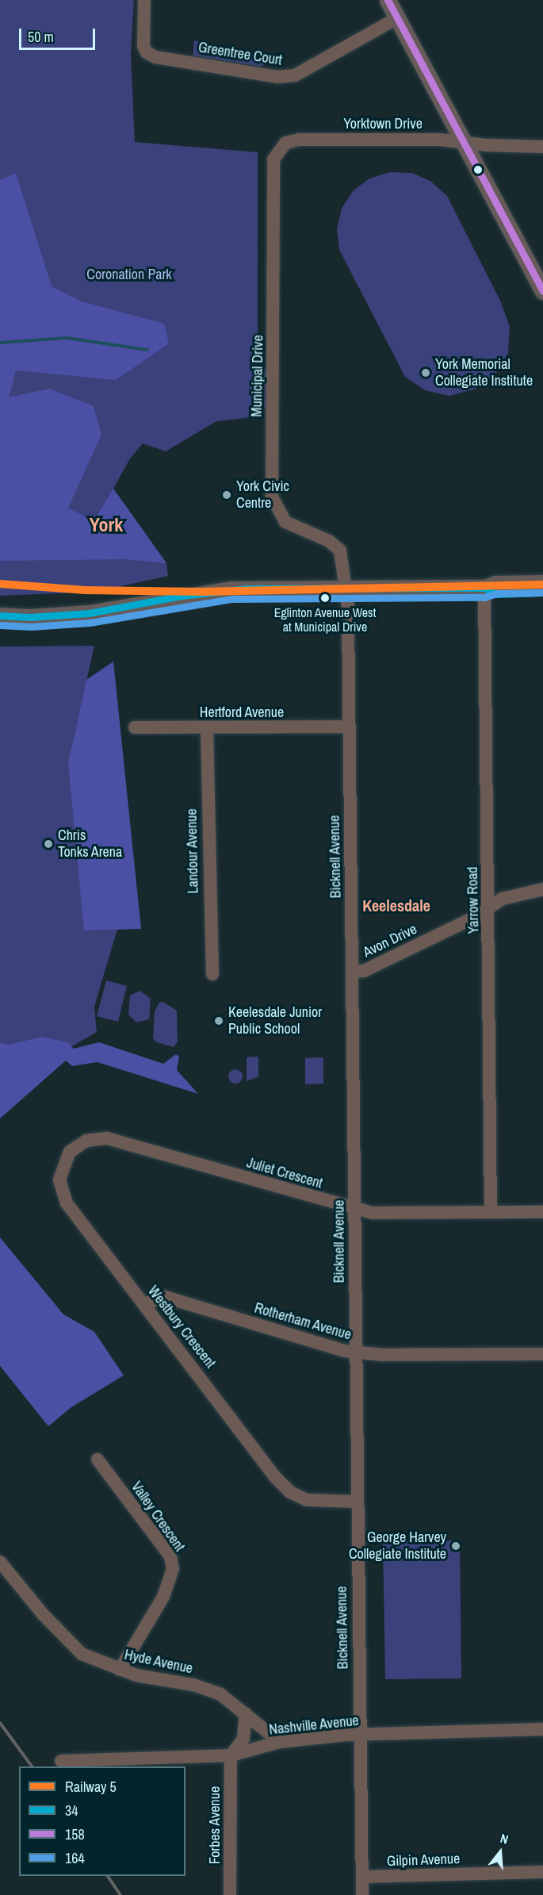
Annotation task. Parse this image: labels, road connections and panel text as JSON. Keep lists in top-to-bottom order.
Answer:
{
  "streets": {
    "street": [
      "Greentree Court",
      "Yorktown Drive",
      "Municipal Drive",
      "Hertford Avenue",
      "Landour Avenue",
      "Bicknell Avenue",
      "Yarrow Road",
      "Avon Drive",
      "Juliet Crescent",
      "Rotherham Avenue",
      "Westbury Crescent",
      "Valley Crescent",
      "Hyde Avenue",
      "Nashville Avenue",
      "Forbes Avenue",
      "Gilpin Avenue"
    ]
  },
  "crossings": [
    ["Yorktown Drive", "Municipal Drive"],
    ["Municipal Drive", "Bicknell Avenue"],
    ["Hertford Avenue", "Landour Avenue"],
    ["Hertford Avenue", "Bicknell Avenue"],
    ["Bicknell Avenue", "Avon Drive"],
    ["Bicknell Avenue", "Juliet Crescent"],
    ["Bicknell Avenue", "Rotherham Avenue"],
    ["Bicknell Avenue", "Westbury Crescent"],
    ["Bicknell Avenue", "Nashville Avenue"],
    ["Bicknell Avenue", "Gilpin Avenue"],
    ["Yarrow Road", "Avon Drive"],
    ["Yarrow Road", "Juliet Crescent"],
    ["Juliet Crescent", "Westbury Crescent"],
    ["Rotherham Avenue", "Westbury Crescent"],
    ["Valley Crescent", "Hyde Avenue"],
    ["Hyde Avenue", "Nashville Avenue"],
    ["Nashville Avenue", "Forbes Avenue"]
  ],
  "districts": ["York", "Keelesdale"],
  "parks": ["Coronation Park"],
  "places": [
    "York Memorial Collegiate Institute",
    "York Civic Centre",
    "Eglinton Avenue West at Municipal Drive",
    "Chris Tonks Arena",
    "Keelesdale Junior Public School",
    "George Harvey Collegiate Institute"
  ],
  "lines": [
    "transit line 158",
    "rail line 5",
    "transit line 34",
    "transit line 164"
  ],
  "legend": [
    "Railway 5",
    "34",
    "158",
    "164"
  ],
  "scale_bar": "50 m",
  "north": "top"
}
